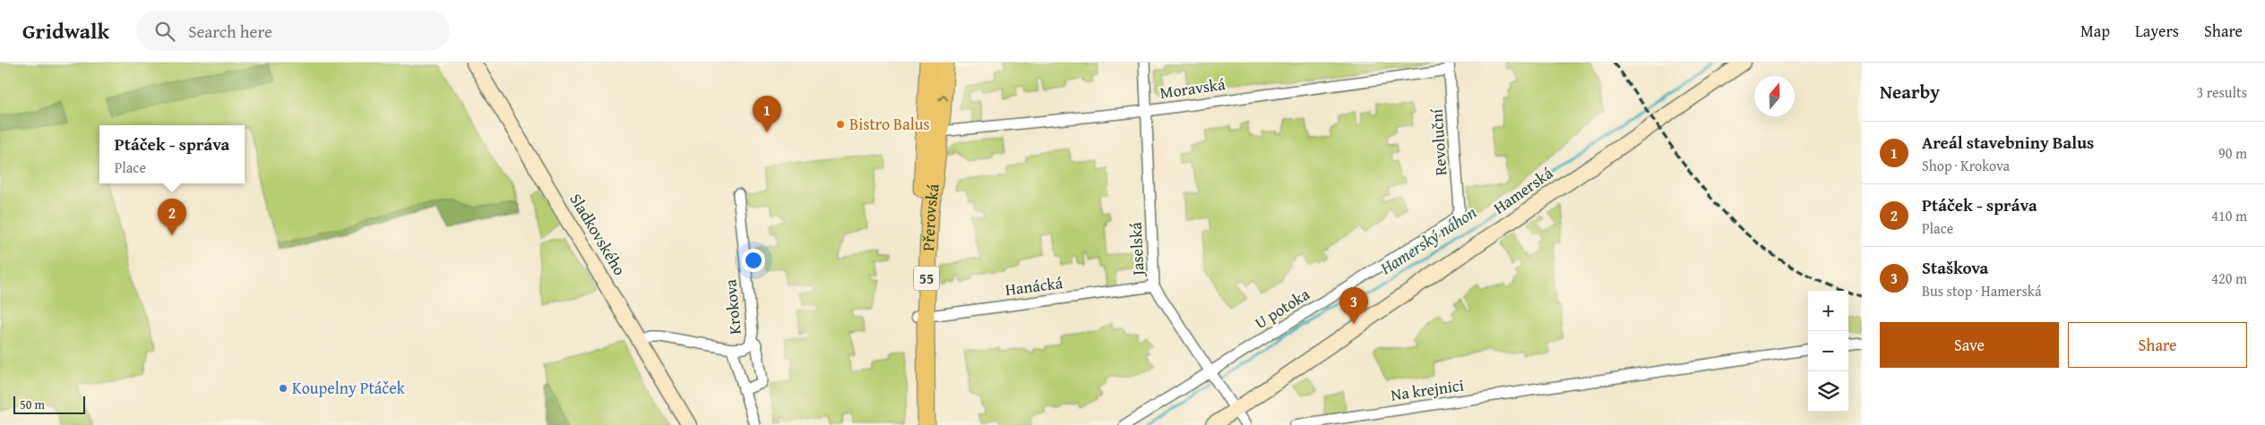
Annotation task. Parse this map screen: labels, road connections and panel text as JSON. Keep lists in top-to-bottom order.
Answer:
{
  "streets": {
    "main road": ["Přerovská", "55"],
    "street": [
      "Moravská",
      "Revoluční",
      "Hamerská",
      "Sladkovského",
      "Jaselská",
      "Hanácká",
      "Krokova",
      "U potoka",
      "Na krejnici"
    ]
  },
  "crossings": [
    ["Moravská", "Revoluční"],
    ["Moravská", "Přerovská"],
    ["Moravská", "Jaselská"],
    ["Revoluční", "U potoka"],
    ["Hamerská", "Jaselská"],
    ["Přerovská", "Hanácká"],
    ["Sladkovského", "Krokova"],
    ["Jaselská", "Hanácká"],
    ["Jaselská", "U potoka"]
  ],
  "water": ["Hamerský náhon"],
  "places": ["Bistro Balus", "Koupelny Ptáček"],
  "scale_bar": "50 m",
  "north": "top",
  "page": {
    "header": "Gridwalk",
    "search": "Search here",
    "nav": ["Map", "Layers", "Share"],
    "heading": ["Nearby", "3 results"],
    "pins": ["1", "2", "3"],
    "list": [
      {
        "mark": "1",
        "name": "Areál stavebniny Balus",
        "note": "Shop · Krokova",
        "value": "90 m"
      },
      {
        "mark": "2",
        "name": "Ptáček - správa",
        "note": "Place",
        "value": "410 m"
      },
      {
        "mark": "3",
        "name": "Staškova",
        "note": "Bus stop · Hamerská",
        "value": "420 m"
      }
    ],
    "popup": ["Ptáček - správa", "Place"],
    "map_buttons": ["+", "−"],
    "buttons": ["Save", "Share"],
    "scale": "50 m"
  }
}
